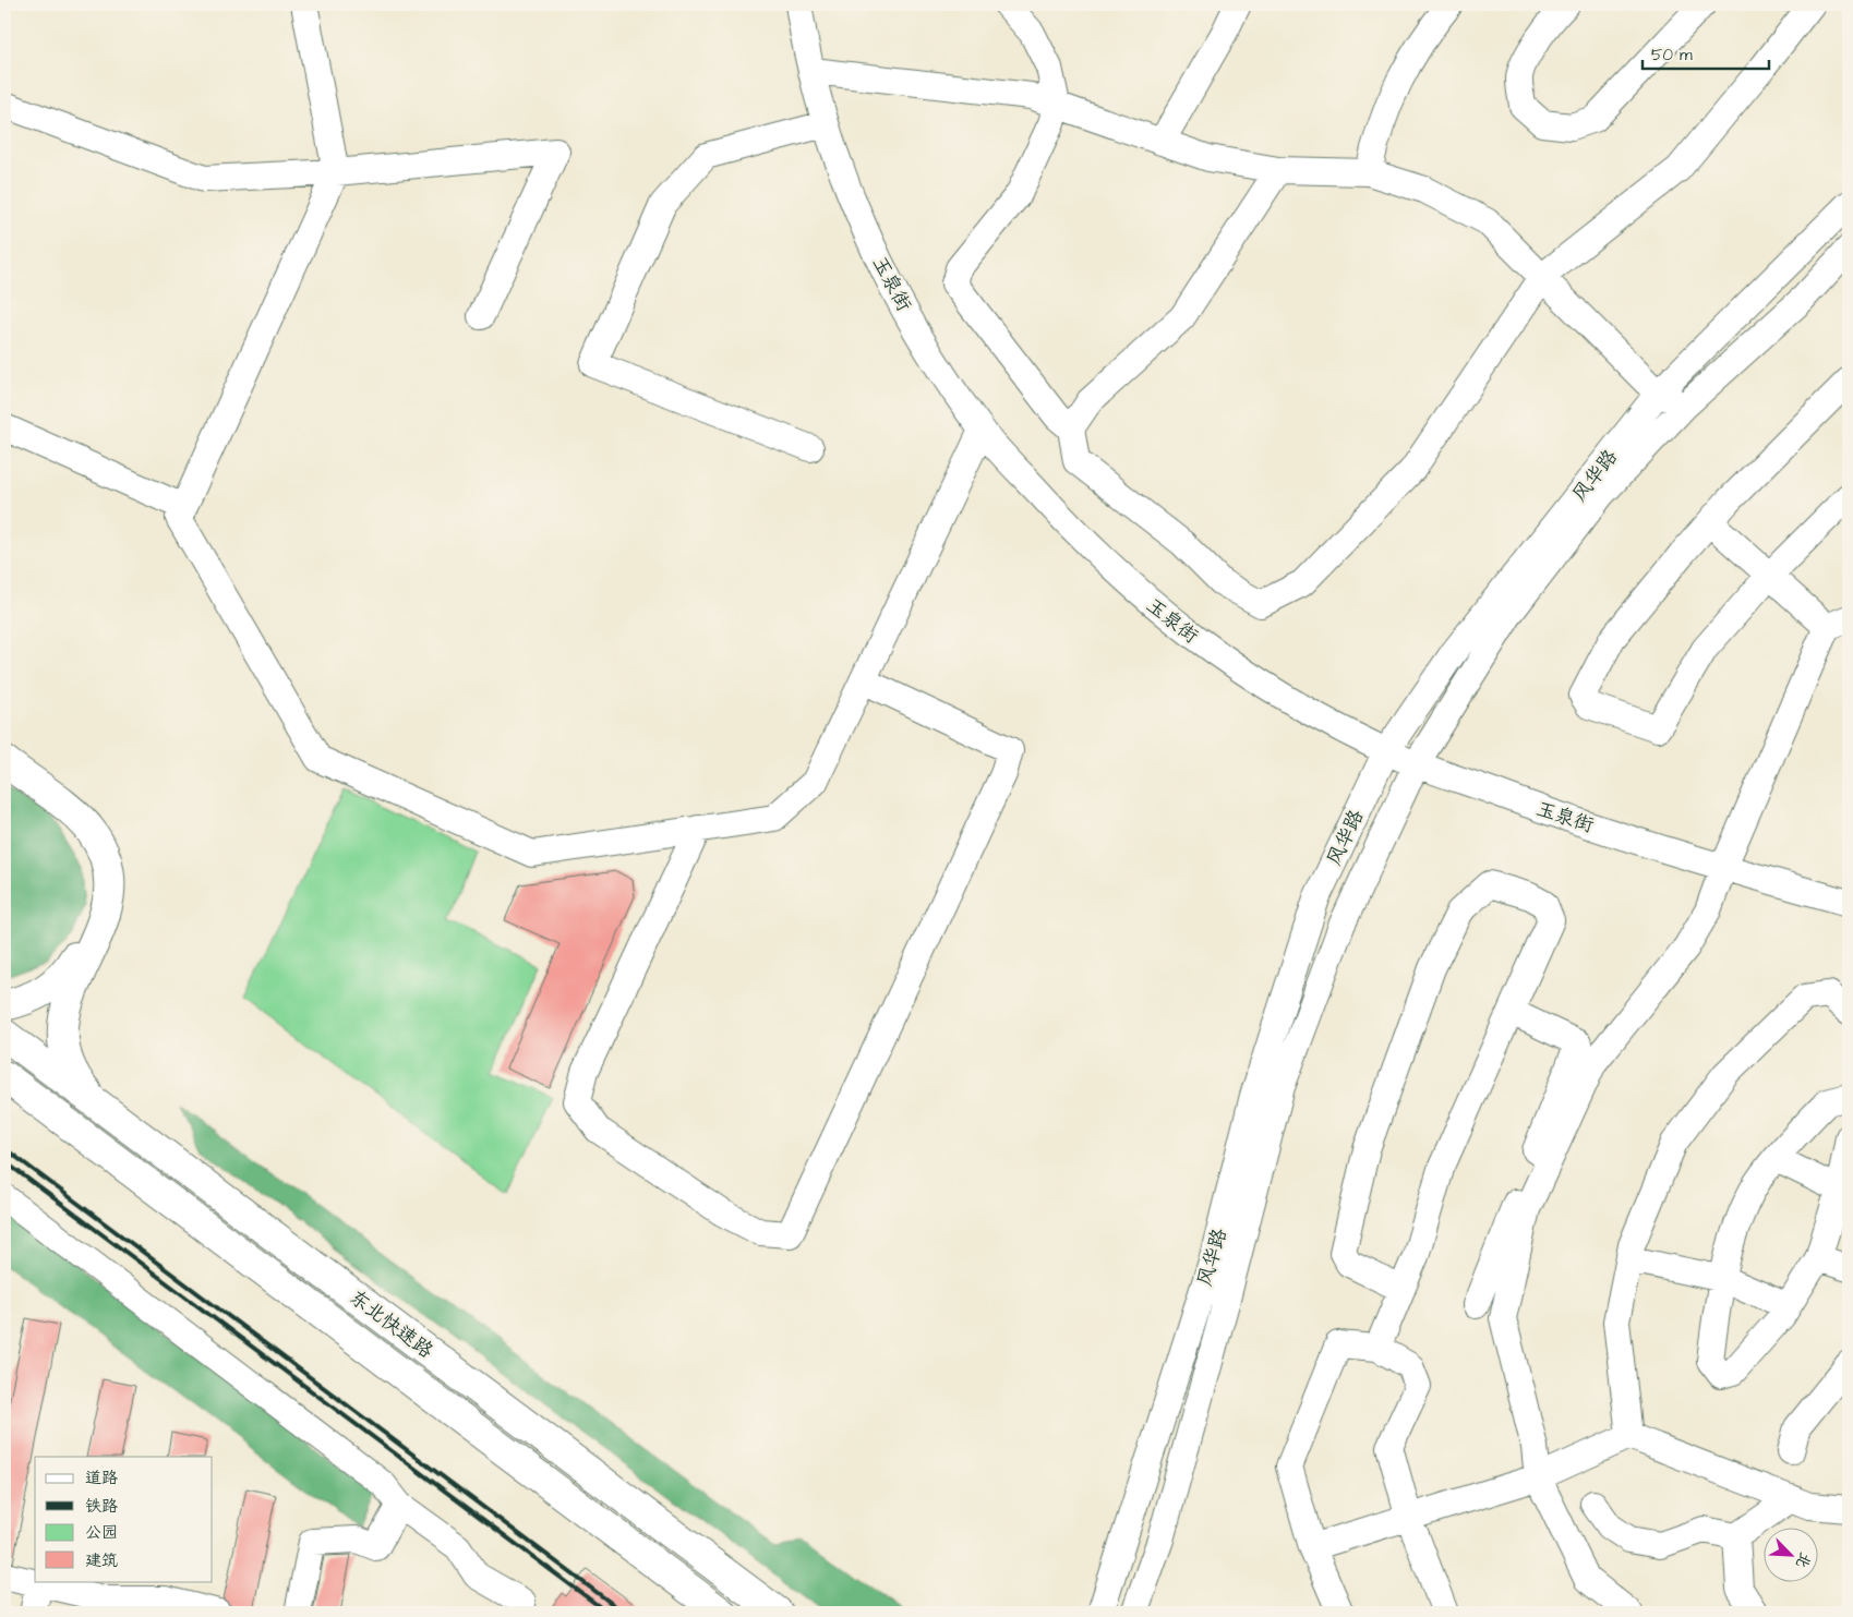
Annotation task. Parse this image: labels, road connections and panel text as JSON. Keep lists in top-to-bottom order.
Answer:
{
  "streets": {
    "highway": ["东北快速路"],
    "street": ["玉泉街", "风华路"]
  },
  "crossings": [
    ["玉泉街", "风华路"]
  ],
  "legend": [
    "道路",
    "铁路",
    "公园",
    "建筑"
  ],
  "scale_bar": "50 m",
  "north": "bottom right"
}
